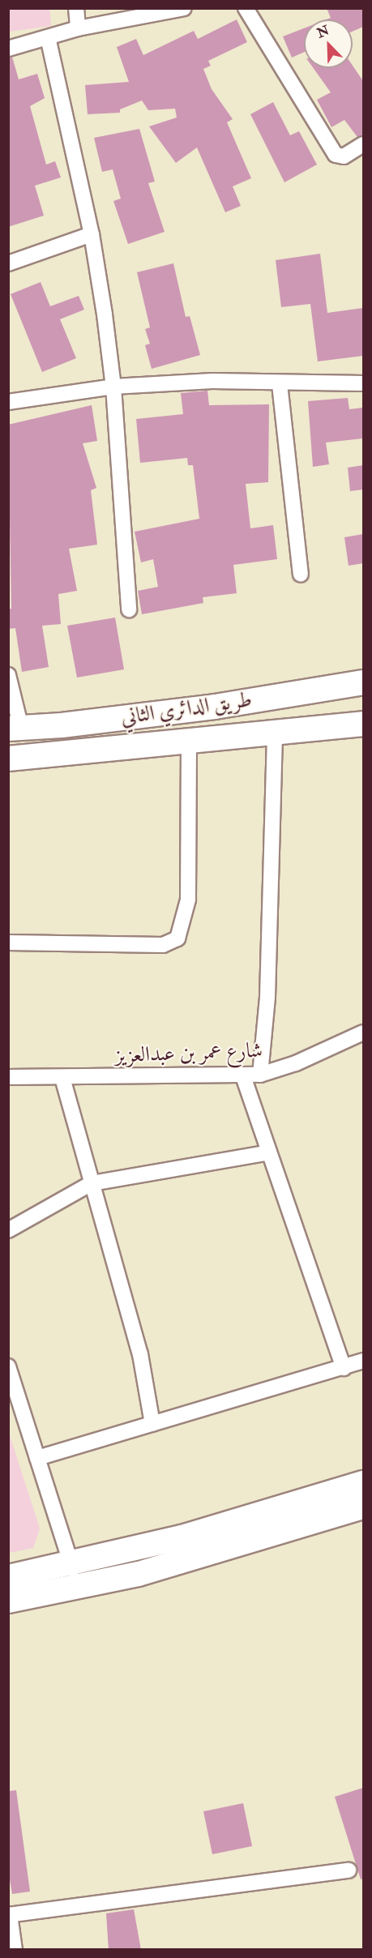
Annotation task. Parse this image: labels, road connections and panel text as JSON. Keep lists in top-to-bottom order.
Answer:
{
  "streets": {
    "main road": ["طريق الدائري الثاني"],
    "street": ["شارع عمر بن عبدالعزيز"]
  },
  "north": "top left"
}
